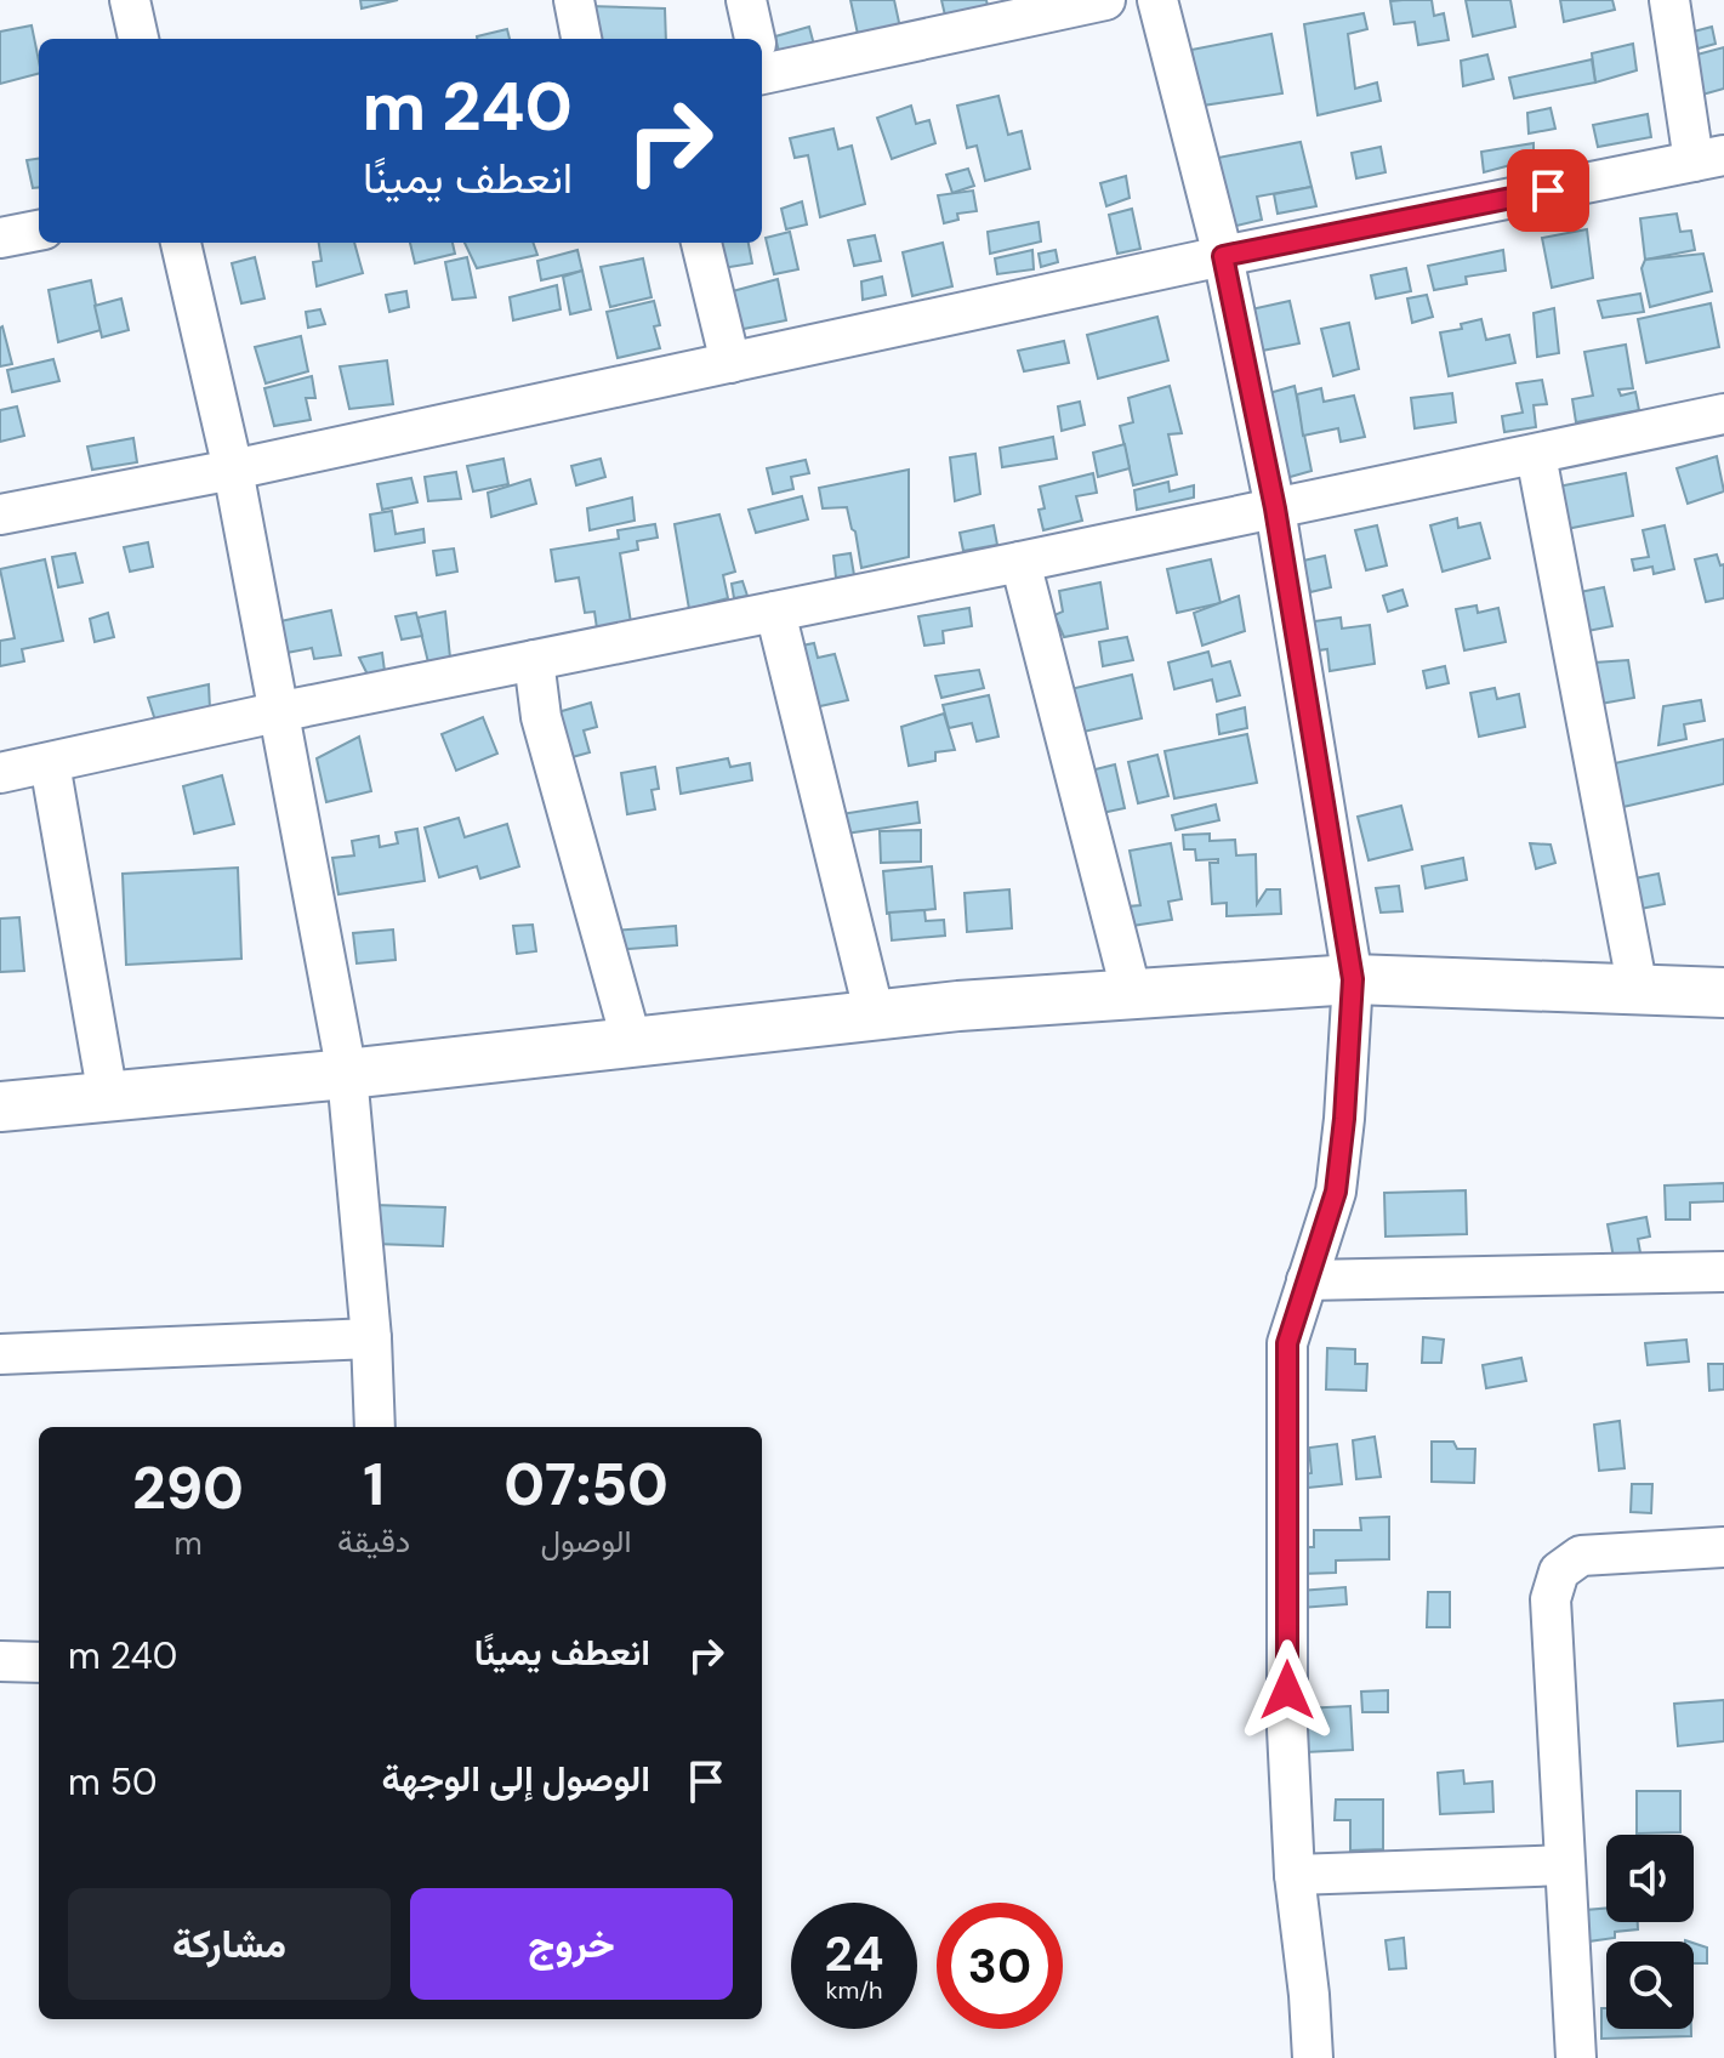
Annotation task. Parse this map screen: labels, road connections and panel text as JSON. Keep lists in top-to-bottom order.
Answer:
{
  "page": {
    "turn": ["240 m", "انعطف يمينًا"],
    "eta": [
      "07:50",
      "الوصول",
      "1",
      "دقيقة",
      "290",
      "m"
    ],
    "list": [
      {
        "name": "انعطف يمينًا",
        "value": "240 m"
      },
      {
        "name": "الوصول إلى الوجهة",
        "value": "50 m"
      }
    ],
    "buttons": ["خروج", "مشاركة"],
    "speed": "24 km/h",
    "limit": "30"
  }
}
